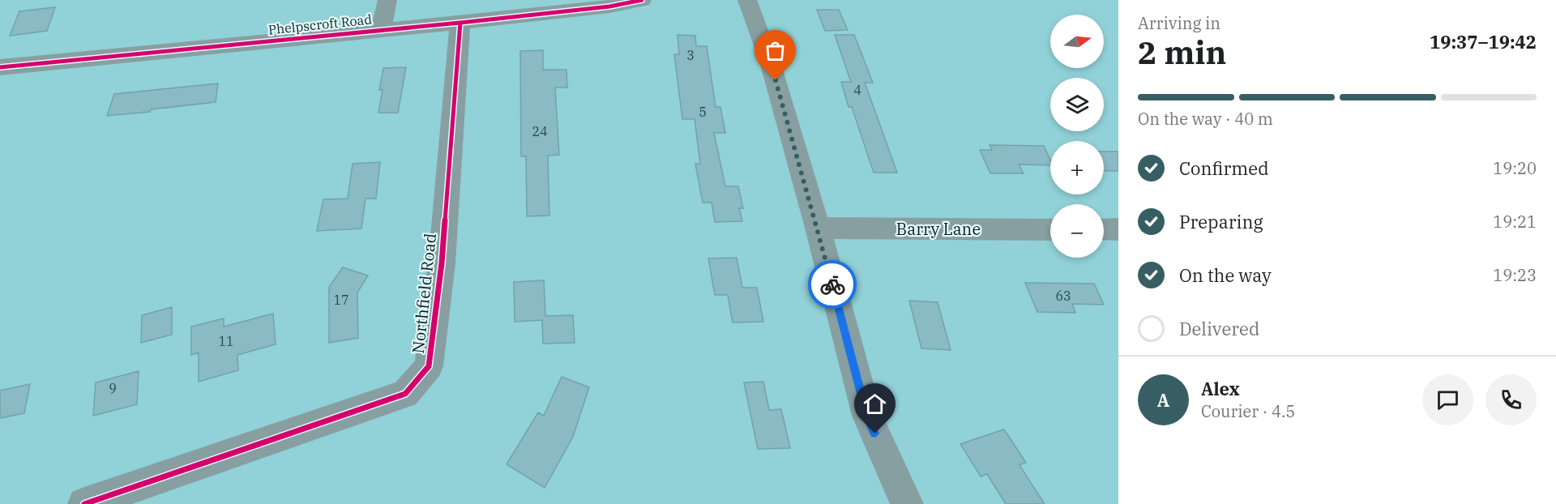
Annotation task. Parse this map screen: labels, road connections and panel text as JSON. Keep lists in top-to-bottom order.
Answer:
{
  "streets": {
    "street": ["Phelpscroft Road", "Barry Lane", "Northfield Road"]
  },
  "crossings": [
    ["Phelpscroft Road", "Northfield Road"]
  ],
  "house_numbers": [
    "3",
    "4",
    "5",
    "24",
    "63",
    "17",
    "11",
    "9"
  ],
  "north": "right",
  "page": {
    "heading": ["2 min", "Arriving in", "19:37–19:42"],
    "panel": ["Alex", "Courier · 4.5"],
    "map_buttons": ["+", "−"],
    "bar": "On the way · 40 m",
    "list": [
      ["Confirmed", "19:20"],
      ["Preparing", "19:21"],
      ["On the way", "19:23"],
      "Delivered"
    ],
    "round": "A"
  }
}
